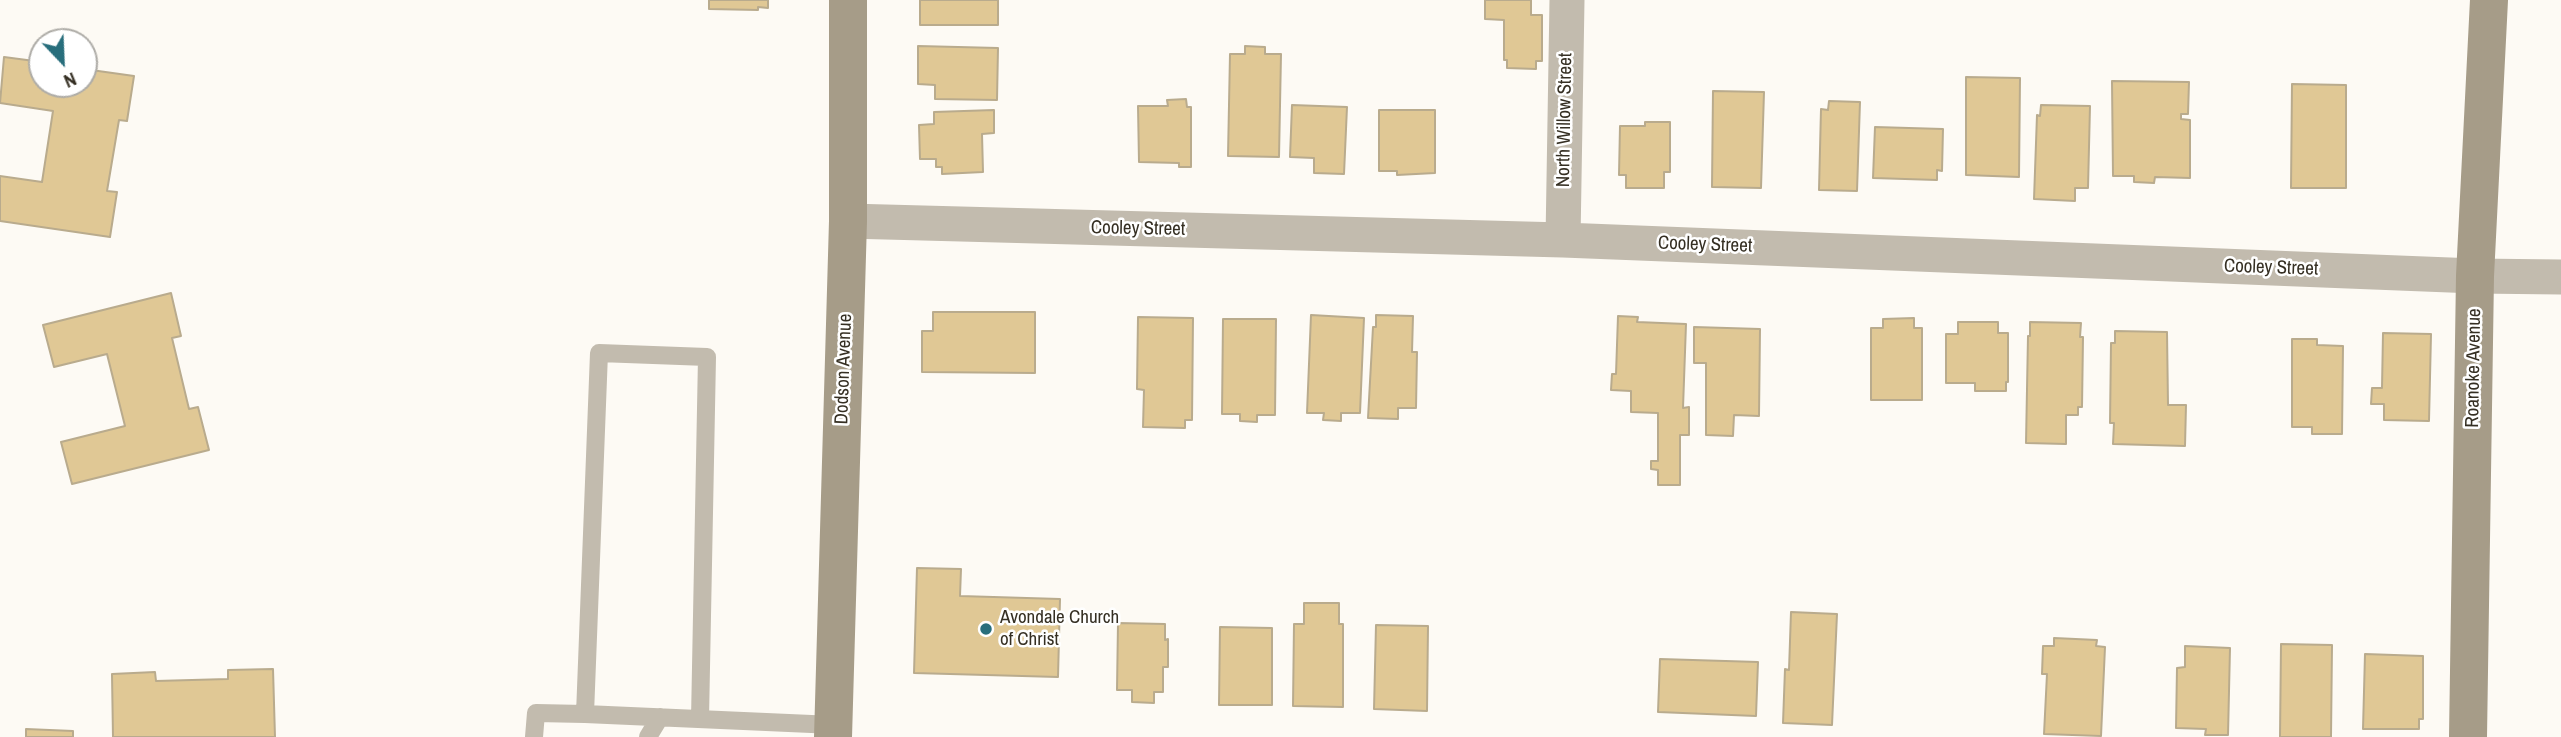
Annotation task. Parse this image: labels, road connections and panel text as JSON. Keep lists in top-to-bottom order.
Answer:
{
  "streets": {
    "street": [
      "North Willow Street",
      "Cooley Street",
      "Roanoke Avenue",
      "Dodson Avenue"
    ]
  },
  "crossings": [
    ["North Willow Street", "Cooley Street"],
    ["Cooley Street", "Roanoke Avenue"],
    ["Cooley Street", "Dodson Avenue"]
  ],
  "places": ["Avondale Church of Christ"],
  "north": "bottom right"
}
